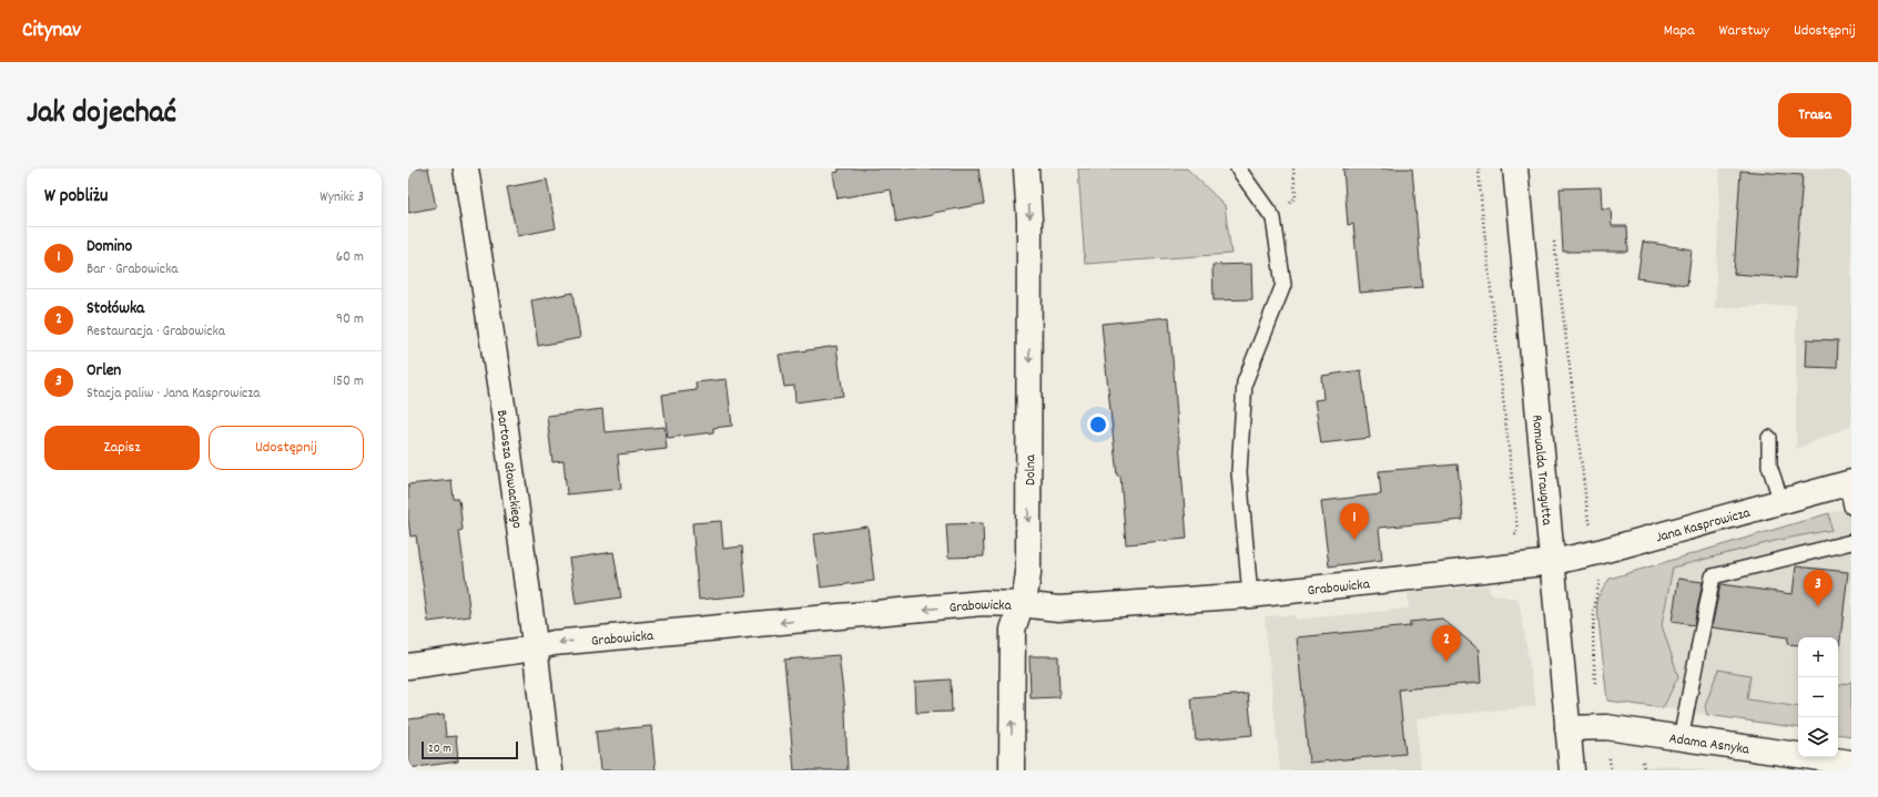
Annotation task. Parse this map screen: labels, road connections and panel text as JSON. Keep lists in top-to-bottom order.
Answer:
{
  "streets": {
    "street": [
      "Bartosza Głowackiego",
      "Romualda Traugutta",
      "Dolna",
      "Jana Kasprowicza",
      "Grabowicka",
      "Adama Asnyka"
    ]
  },
  "crossings": [
    ["Bartosza Głowackiego", "Grabowicka"],
    ["Romualda Traugutta", "Jana Kasprowicza"],
    ["Romualda Traugutta", "Grabowicka"],
    ["Romualda Traugutta", "Adama Asnyka"],
    ["Dolna", "Grabowicka"],
    ["Jana Kasprowicza", "Grabowicka"]
  ],
  "one_way": ["Grabowicka"],
  "scale_bar": "20 m",
  "page": {
    "header": "Citynav",
    "nav": ["Mapa", "Warstwy", "Udostępnij"],
    "title": "Jak dojechać",
    "buttons": [
      "Trasa",
      ["Zapisz", "Udostępnij"]
    ],
    "heading": ["W pobliżu", "Wyniki: 3"],
    "list": [
      {
        "mark": "1",
        "name": "Domino",
        "note": "Bar · Grabowicka",
        "value": "60 m"
      },
      {
        "mark": "2",
        "name": "Stołówka",
        "note": "Restauracja · Grabowicka",
        "value": "90 m"
      },
      {
        "mark": "3",
        "name": "Orlen",
        "note": "Stacja paliw · Jana Kasprowicza",
        "value": "150 m"
      }
    ],
    "pins": ["1", "3", "2"],
    "map_buttons": ["+", "−"],
    "scale": "20 m"
  }
}
